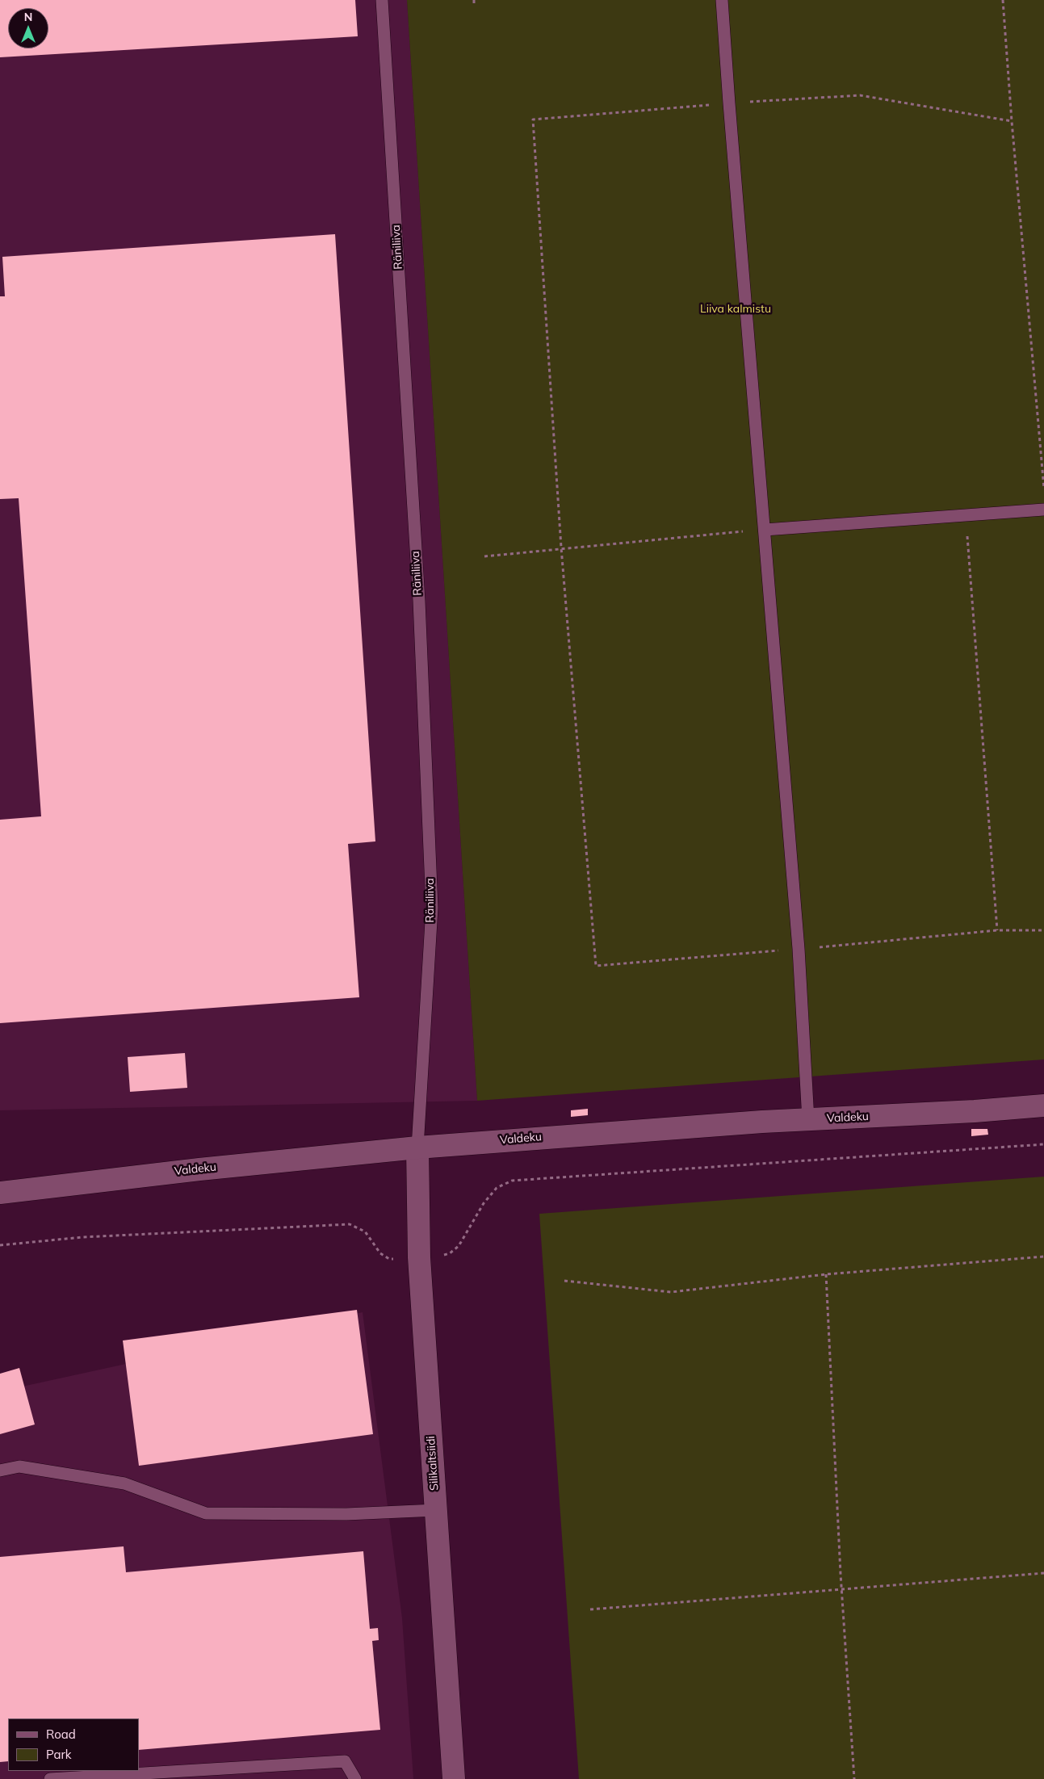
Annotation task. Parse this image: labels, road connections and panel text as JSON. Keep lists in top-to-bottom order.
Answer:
{
  "streets": {
    "street": ["Valdeku", "Silikaltsiidi"],
    "lane": ["Räniliiva"]
  },
  "crossings": [
    ["Räniliiva", "Valdeku"],
    ["Räniliiva", "Silikaltsiidi"],
    ["Valdeku", "Silikaltsiidi"]
  ],
  "parks": ["Liiva kalmistu"],
  "legend": ["Road", "Park"],
  "north": "top"
}
